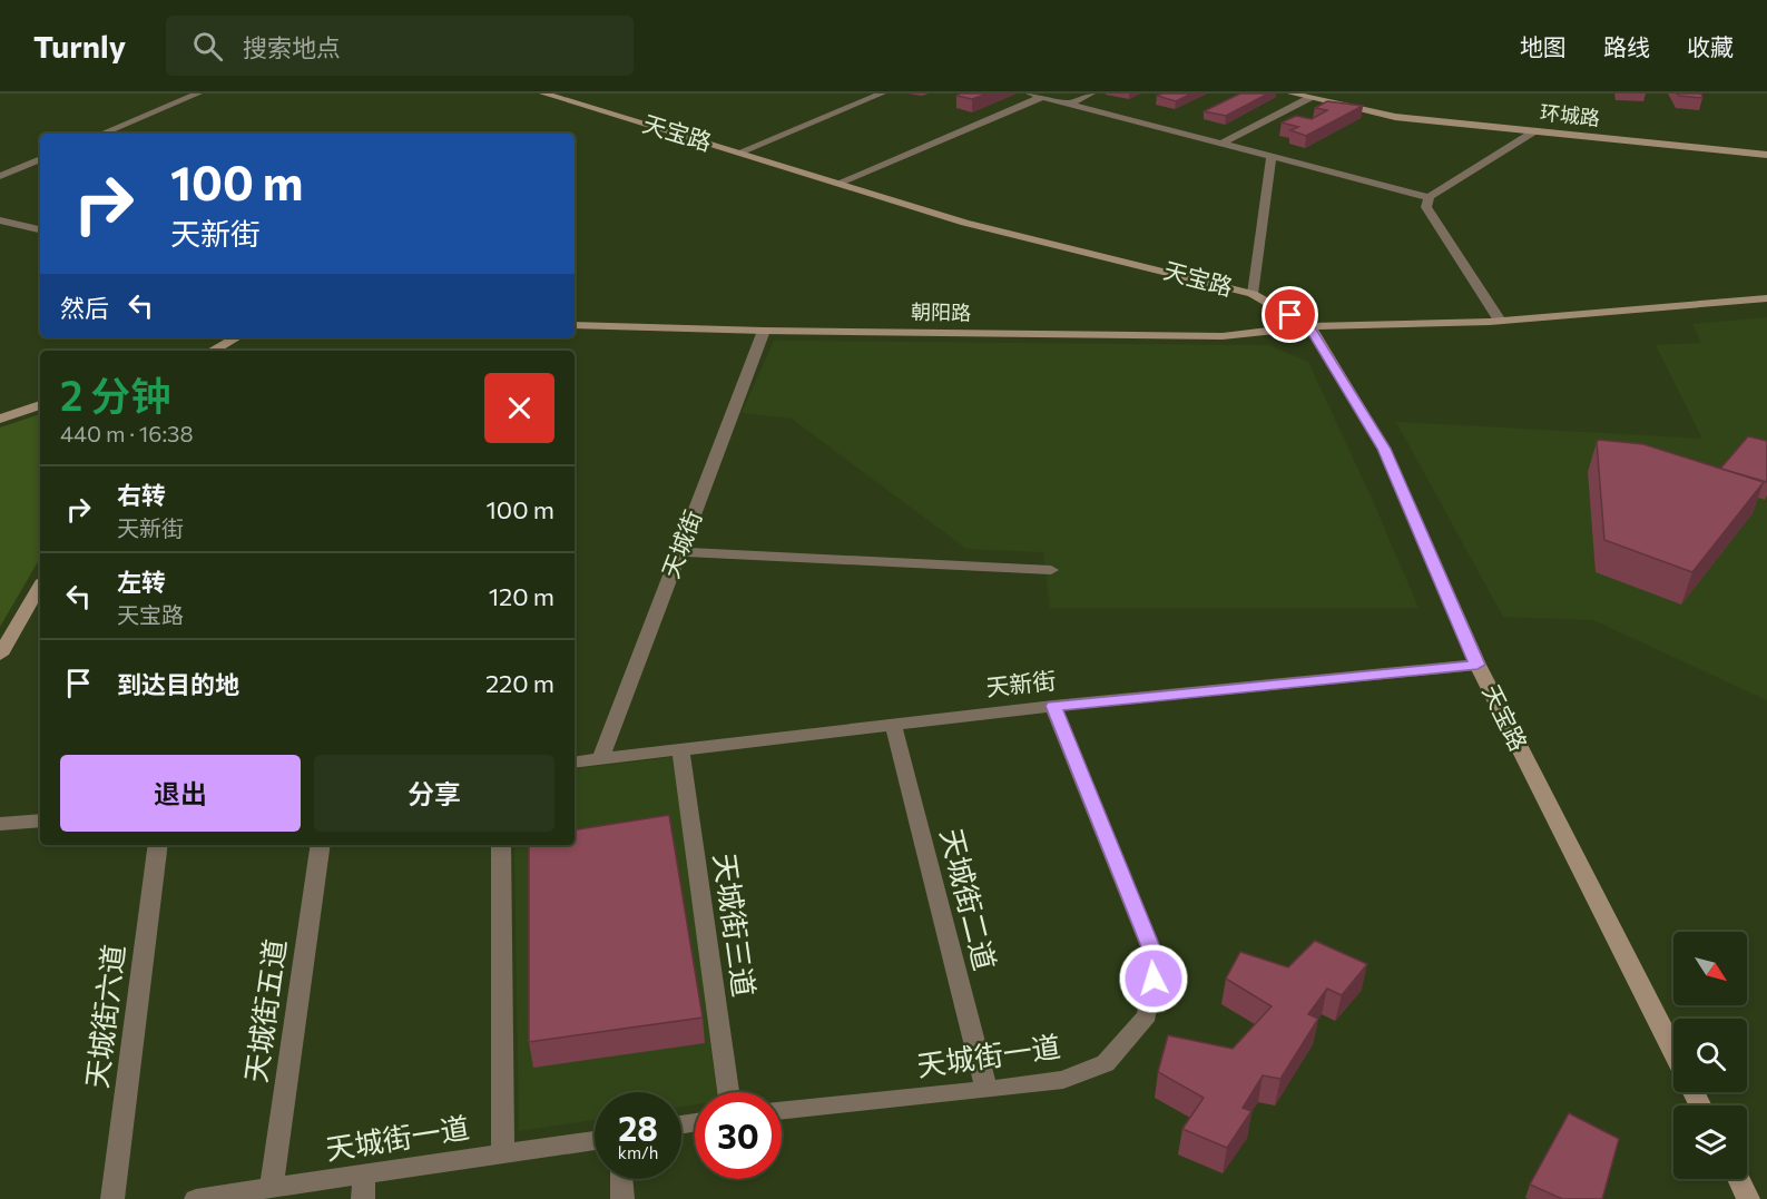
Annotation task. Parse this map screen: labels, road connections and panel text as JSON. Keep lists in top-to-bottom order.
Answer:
{
  "streets": {
    "main road": ["环城路", "天宝路", "朝阳路"],
    "street": [
      "天城街",
      "天新街",
      "天城街二道",
      "天城街三道",
      "天城街五道",
      "天城街六道",
      "天城街一道"
    ]
  },
  "crossings": [
    ["天宝路", "朝阳路"],
    ["天宝路", "天新街"],
    ["朝阳路", "天城街"],
    ["天城街", "天新街"],
    ["天新街", "天城街二道"],
    ["天新街", "天城街三道"],
    ["天新街", "天城街一道"],
    ["天城街二道", "天城街一道"],
    ["天城街五道", "天城街一道"]
  ],
  "north": "bottom right",
  "page": {
    "header": "Turnly",
    "search": "搜索地点",
    "nav": ["地图", "路线", "收藏"],
    "turn": ["100 m", "天新街"],
    "then": "然后",
    "heading": ["2 分钟", "440 m · 16:38"],
    "list": [
      {
        "name": "右转",
        "note": "天新街",
        "value": "100 m"
      },
      {
        "name": "左转",
        "note": "天宝路",
        "value": "120 m"
      },
      {
        "name": "到达目的地",
        "value": "220 m"
      }
    ],
    "buttons": ["退出", "分享"],
    "speed": "28 km/h",
    "limit": "30"
  }
}
